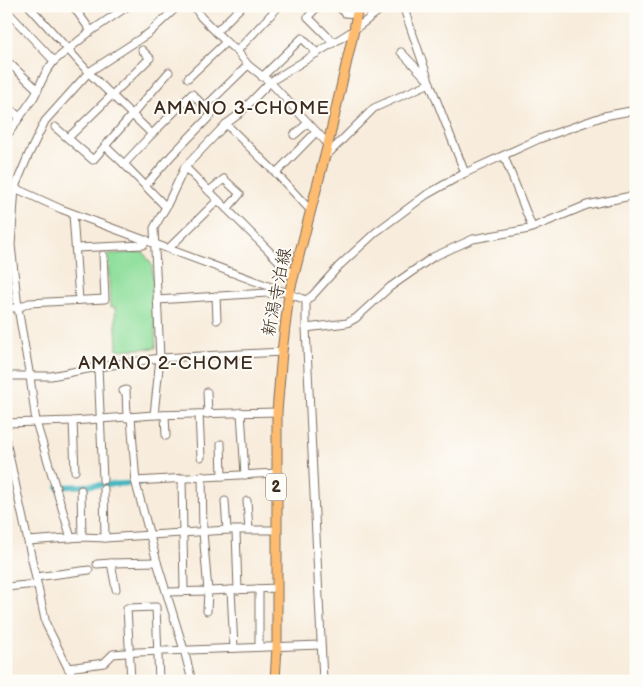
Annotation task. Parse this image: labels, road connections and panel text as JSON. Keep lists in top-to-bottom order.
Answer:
{
  "streets": {
    "main road": ["新潟寺泊線", "2"]
  },
  "districts": ["AMANO 3-CHOME", "AMANO 2-CHOME"]
}
